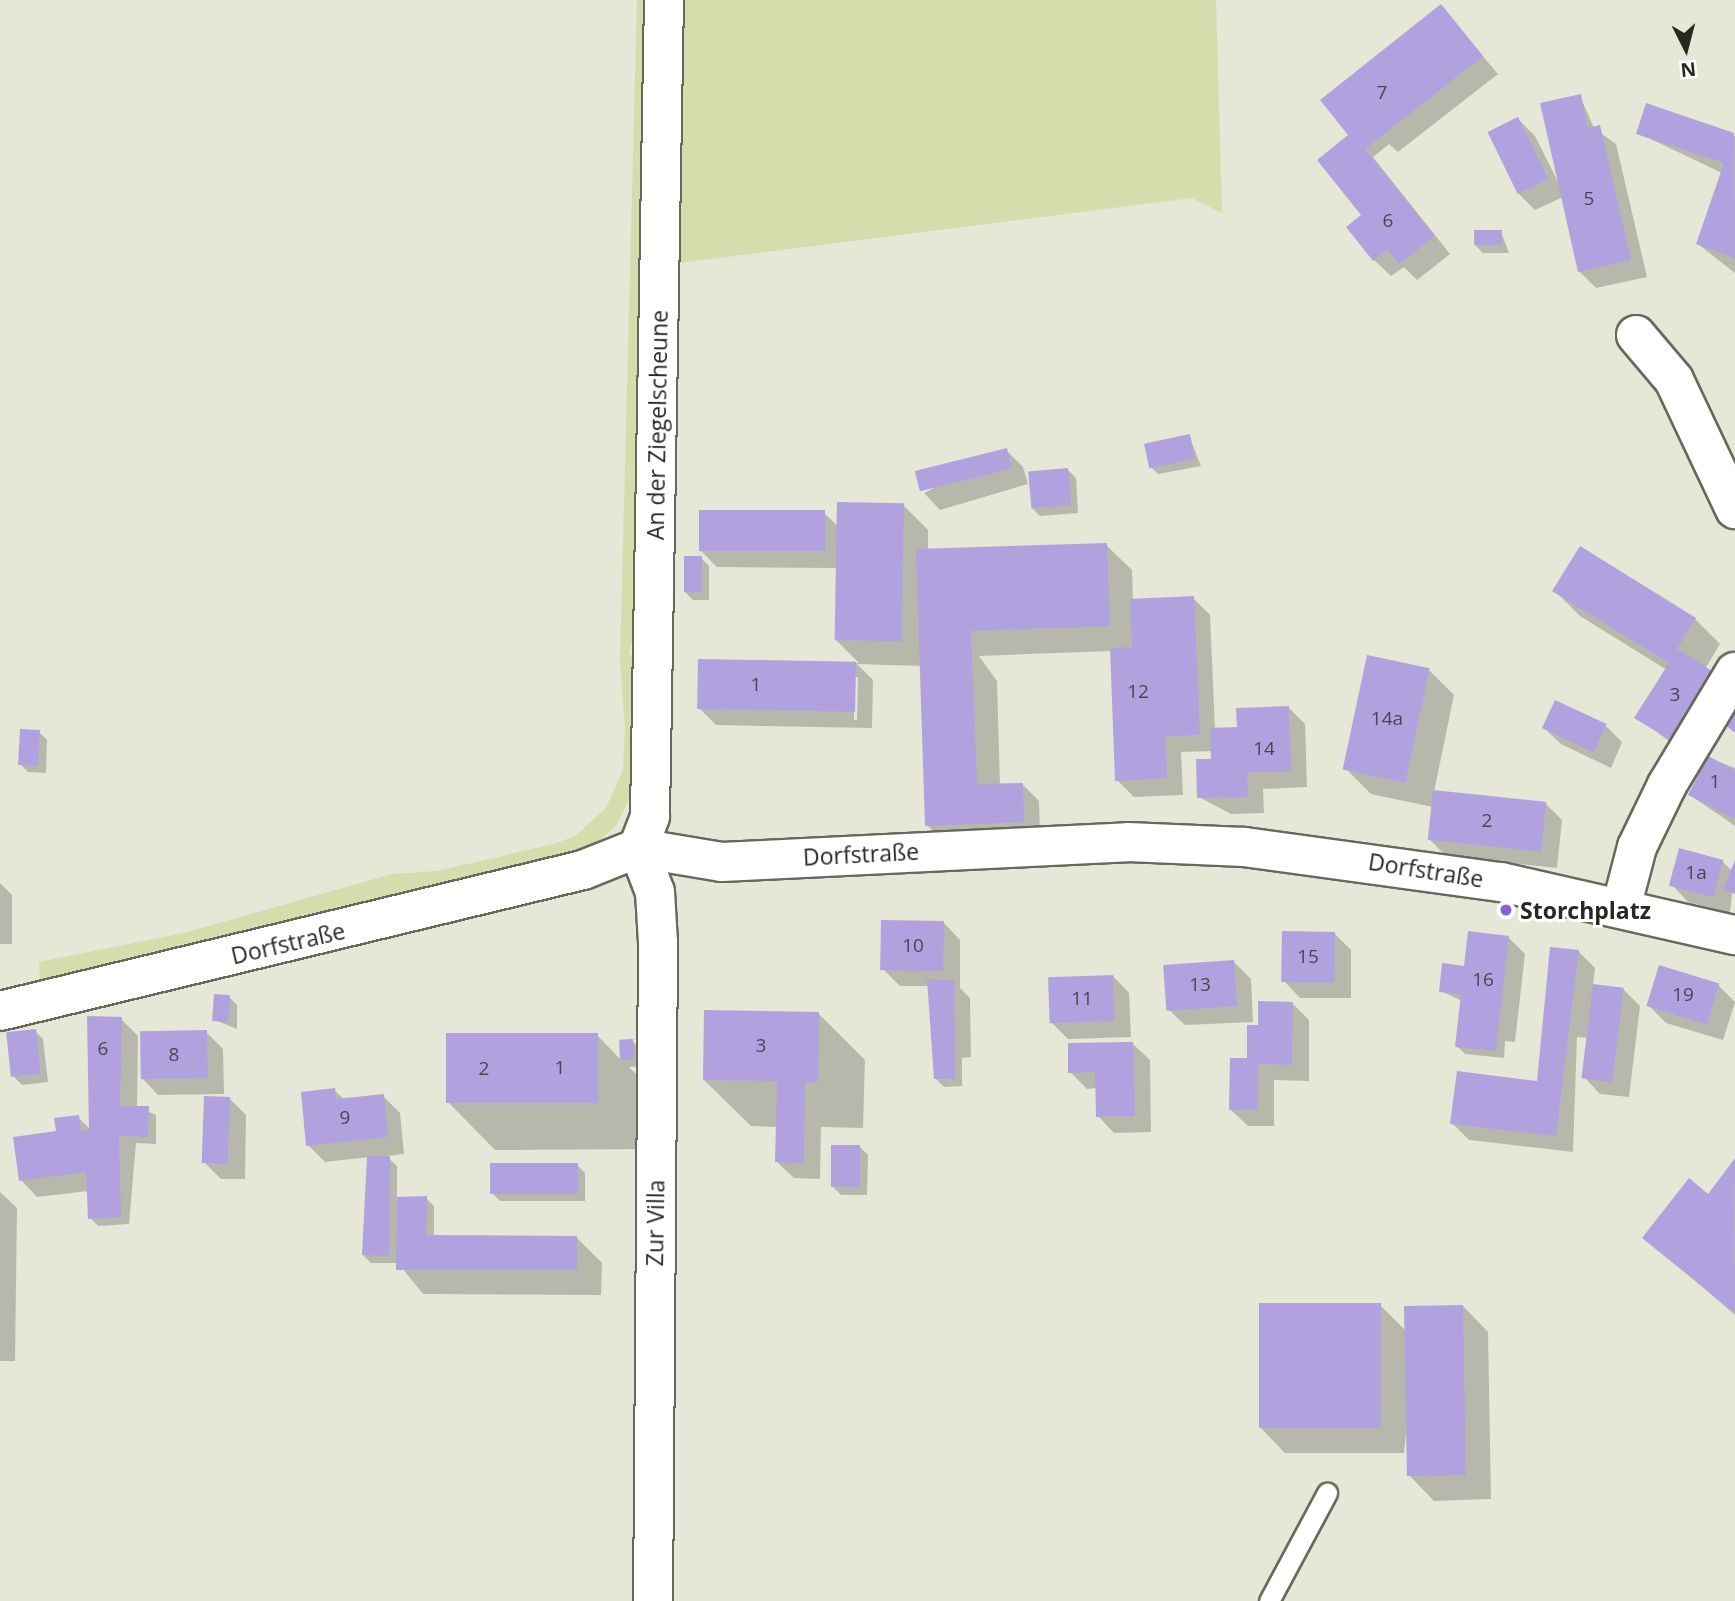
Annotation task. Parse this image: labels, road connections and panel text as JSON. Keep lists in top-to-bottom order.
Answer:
{
  "streets": {
    "street": ["An der Ziegelscheune", "Dorfstraße", "Zur Villa"]
  },
  "crossings": [
    ["An der Ziegelscheune", "Dorfstraße"],
    ["An der Ziegelscheune", "Zur Villa"],
    ["Dorfstraße", "Zur Villa"]
  ],
  "places": ["Storchplatz"],
  "house_numbers": [
    "7",
    "5",
    "6",
    "1",
    "12",
    "3",
    "14a",
    "14",
    "1",
    "2",
    "1a",
    "10",
    "15",
    "16",
    "13",
    "19",
    "11",
    "3",
    "6",
    "8",
    "1",
    "2",
    "9"
  ],
  "north": "bottom"
}
